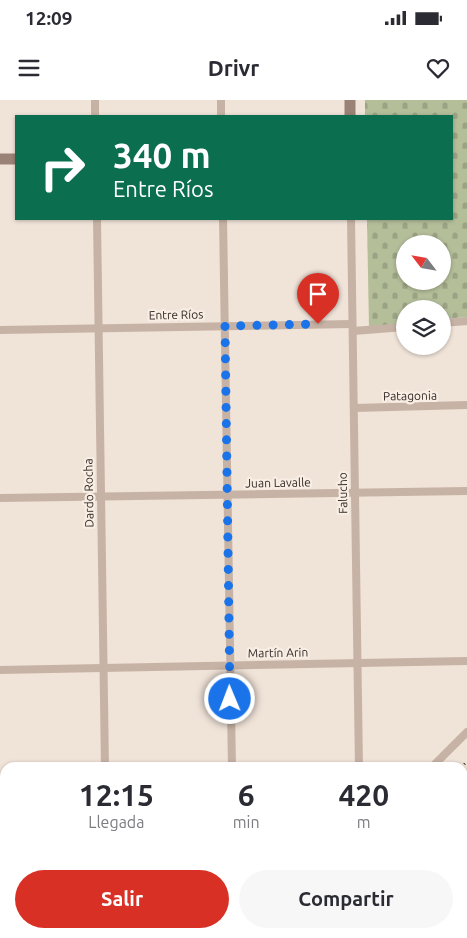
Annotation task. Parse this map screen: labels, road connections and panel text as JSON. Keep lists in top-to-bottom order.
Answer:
{
  "streets": {
    "street": [
      "Entre Ríos",
      "Patagonia",
      "Juan Lavalle",
      "Dardo Rocha",
      "Falucho",
      "Martín Arin"
    ]
  },
  "crossings": [
    ["Entre Ríos", "Dardo Rocha"],
    ["Entre Ríos", "Falucho"],
    ["Patagonia", "Falucho"],
    ["Juan Lavalle", "Dardo Rocha"],
    ["Juan Lavalle", "Falucho"],
    ["Dardo Rocha", "Martín Arin"],
    ["Falucho", "Martín Arin"]
  ],
  "north": "top left",
  "page": {
    "status": "12:09",
    "header": "Drivr",
    "turn": ["340 m", "Entre Ríos"],
    "eta": [
      "12:15",
      "Llegada",
      "6",
      "min",
      "420",
      "m"
    ],
    "buttons": ["Salir", "Compartir"]
  }
}
